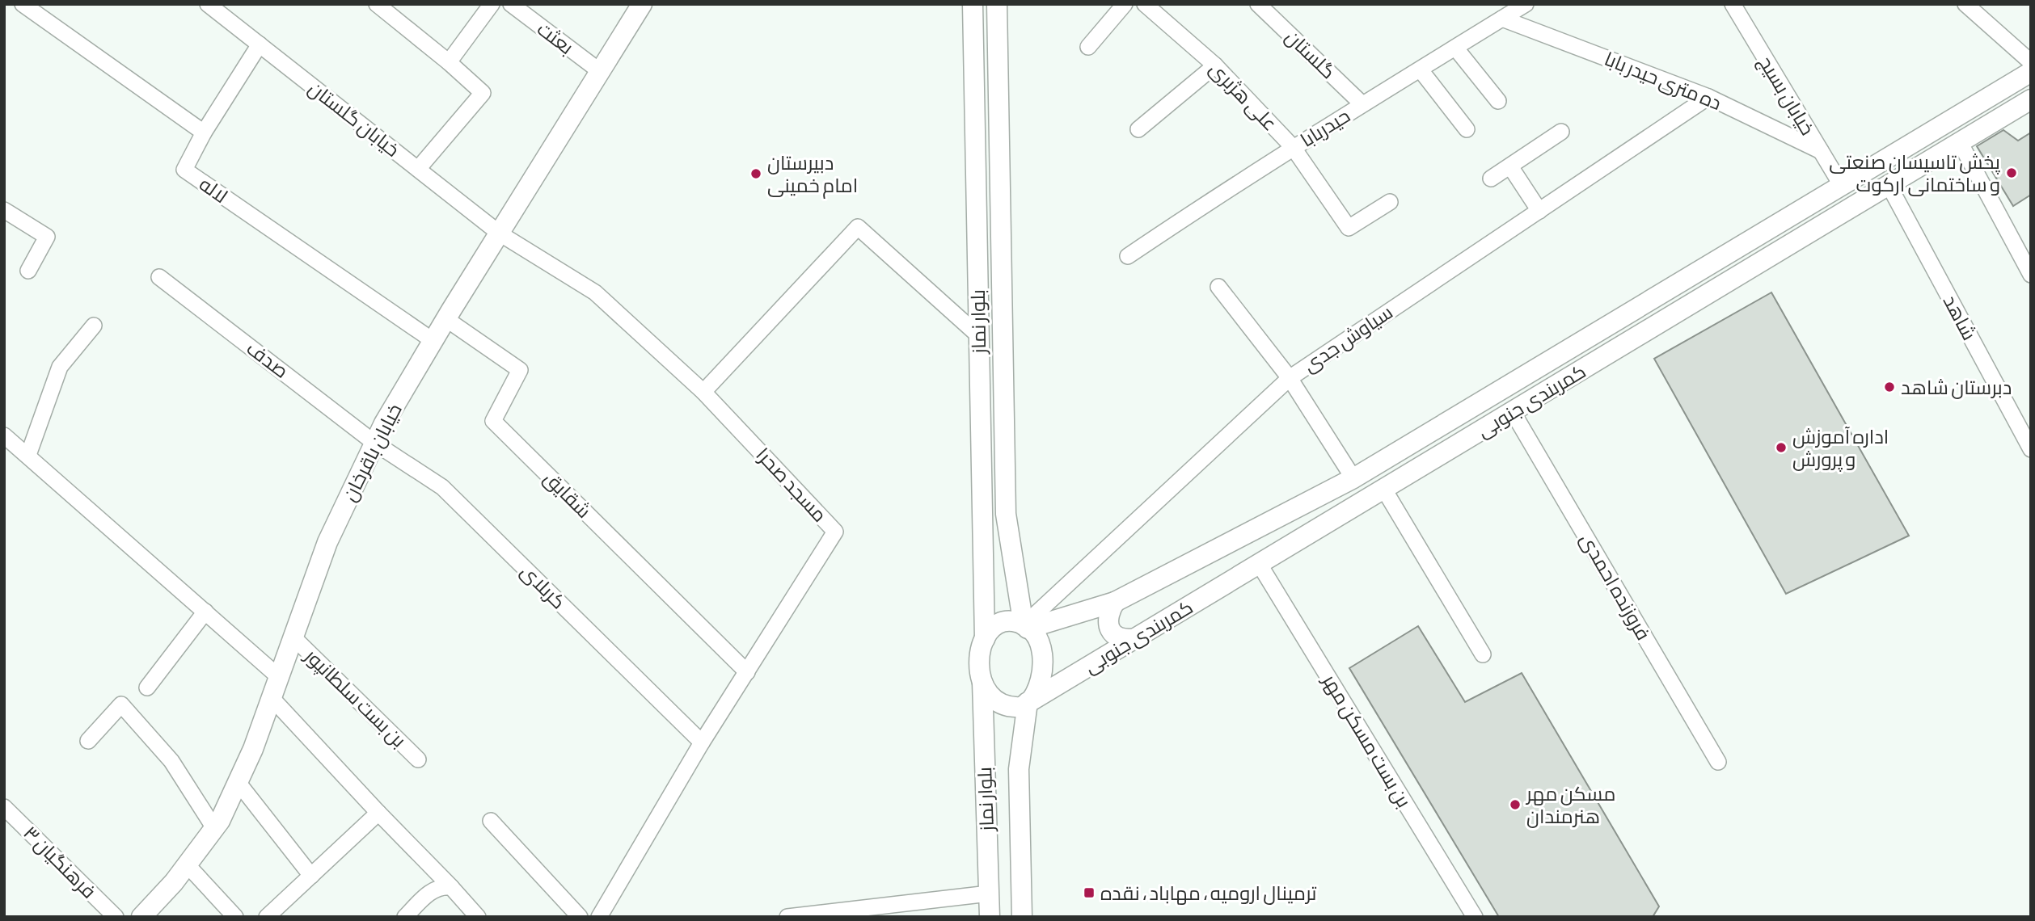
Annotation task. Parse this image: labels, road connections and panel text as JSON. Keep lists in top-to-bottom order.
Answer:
{
  "streets": {
    "main road": ["بلوار نماز", "کمربندی جنوبی", "خیابان باقرخان"],
    "street": [
      "بعثت",
      "گلستان",
      "ده متری حیدر بابا",
      "خیابان بسیج",
      "علی هژبری",
      "خیابان گلستان",
      "حیدربابا",
      "لاله",
      "شاهد",
      "سیاوش جدی",
      "صدف",
      "مسجد صحرا",
      "شقایق",
      "کربلای",
      "فروزنده احمدی",
      "بن بست سلطانپور",
      "بن بست مسکن مهر",
      "فرهنگیان ۳"
    ]
  },
  "crossings": [
    ["بعثت", "خیابان باقرخان"],
    ["گلستان", "حیدربابا"],
    ["ده متری حیدر بابا", "خیابان بسیج"],
    ["ده متری حیدر بابا", "حیدربابا"],
    ["ده متری حیدر بابا", "سیاوش جدی"],
    ["خیابان بسیج", "کمربندی جنوبی"],
    ["علی هژبری", "حیدربابا"],
    ["خیابان گلستان", "خیابان باقرخان"],
    ["خیابان گلستان", "مسجد صحرا"],
    ["لاله", "خیابان باقرخان"],
    ["شاهد", "کمربندی جنوبی"],
    ["بلوار نماز", "سیاوش جدی"],
    ["بلوار نماز", "کمربندی جنوبی"],
    ["سیاوش جدی", "کمربندی جنوبی"],
    ["صدف", "خیابان باقرخان"],
    ["صدف", "کربلای"],
    ["کمربندی جنوبی", "فروزنده احمدی"],
    ["کمربندی جنوبی", "بن بست مسکن مهر"],
    ["خیابان باقرخان", "شقایق"],
    ["خیابان باقرخان", "کربلای"],
    ["خیابان باقرخان", "بن بست سلطانپور"],
    ["مسجد صحرا", "شقایق"],
    ["مسجد صحرا", "کربلای"]
  ],
  "places": {
    "other": [
      "پخش تاسیسان صنعتی و ساختمانی ارکوت",
      "دبیرستان امام خمینی",
      "دبرستان شاهد",
      "اداره آموزش و پرورش",
      "مسکن مهر هنرمندان"
    ],
    "transit": ["ترمینال ارومیه ، مهاباد ، نقده"]
  }
}
